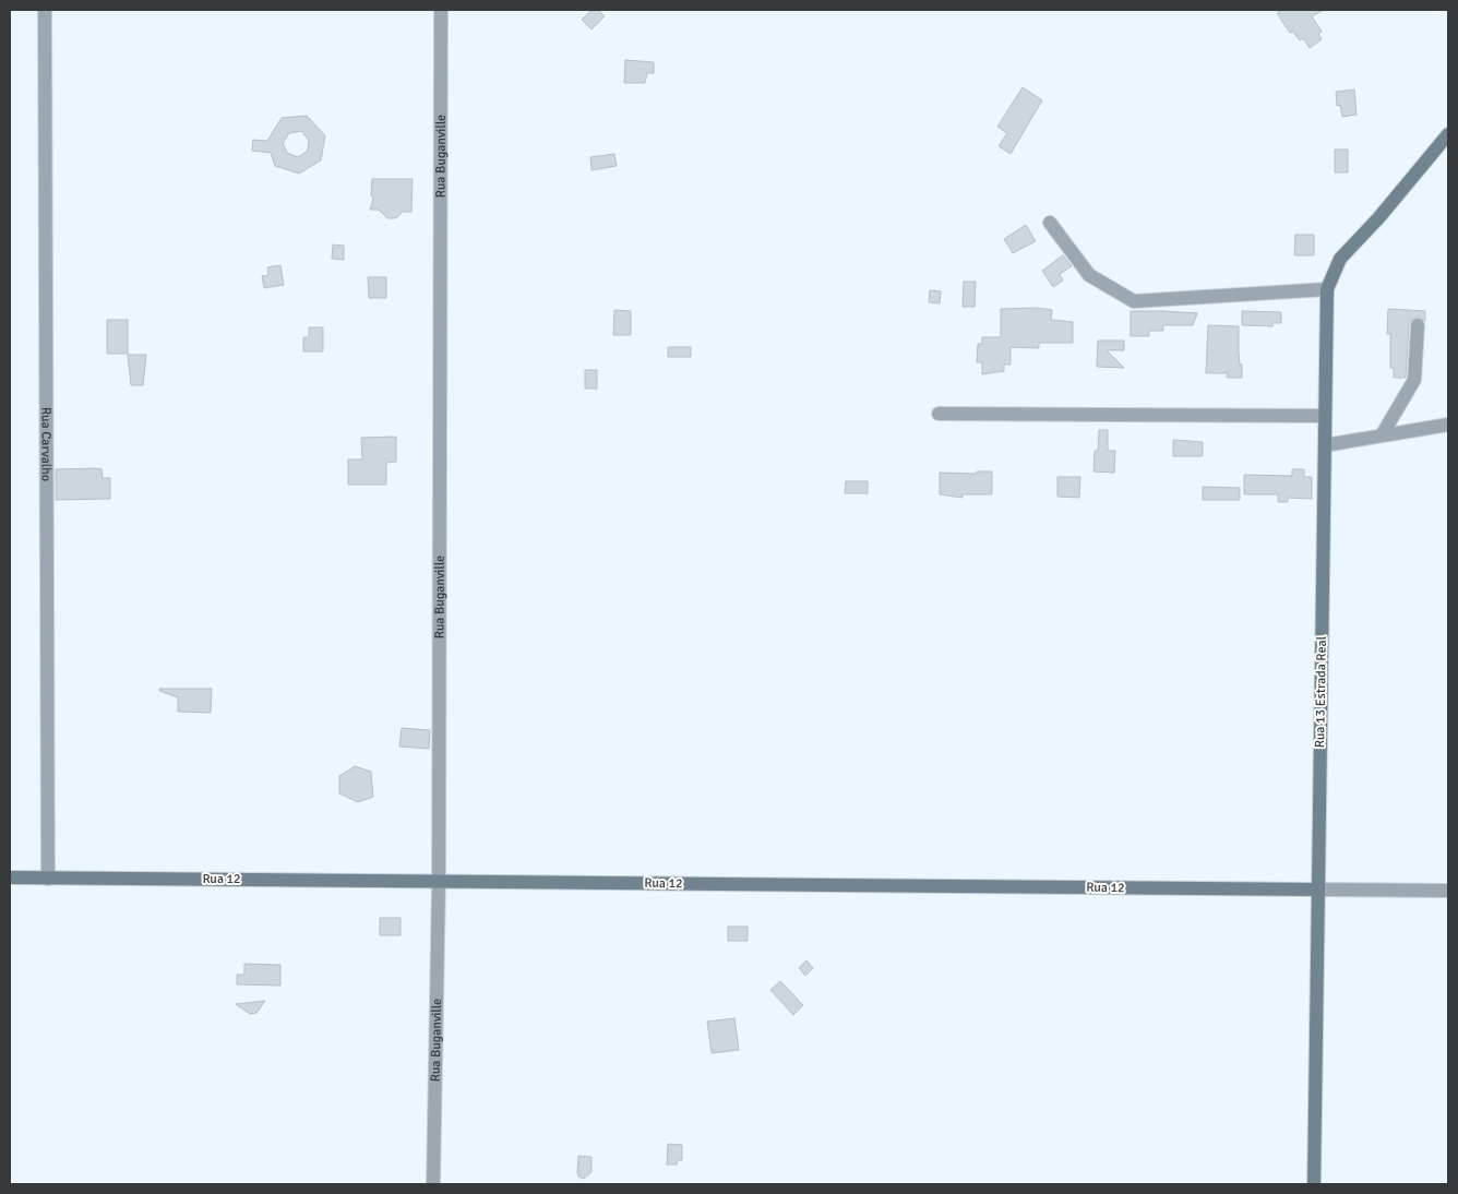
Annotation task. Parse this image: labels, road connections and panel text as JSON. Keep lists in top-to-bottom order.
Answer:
{
  "streets": {
    "street": [
      "Rua Buganville",
      "Rua Carvalho",
      "Rua 13 Estrada Real",
      "Rua 12"
    ]
  },
  "crossings": [
    ["Rua Buganville", "Rua 12"],
    ["Rua Carvalho", "Rua 12"],
    ["Rua 13 Estrada Real", "Rua 12"]
  ]
}
